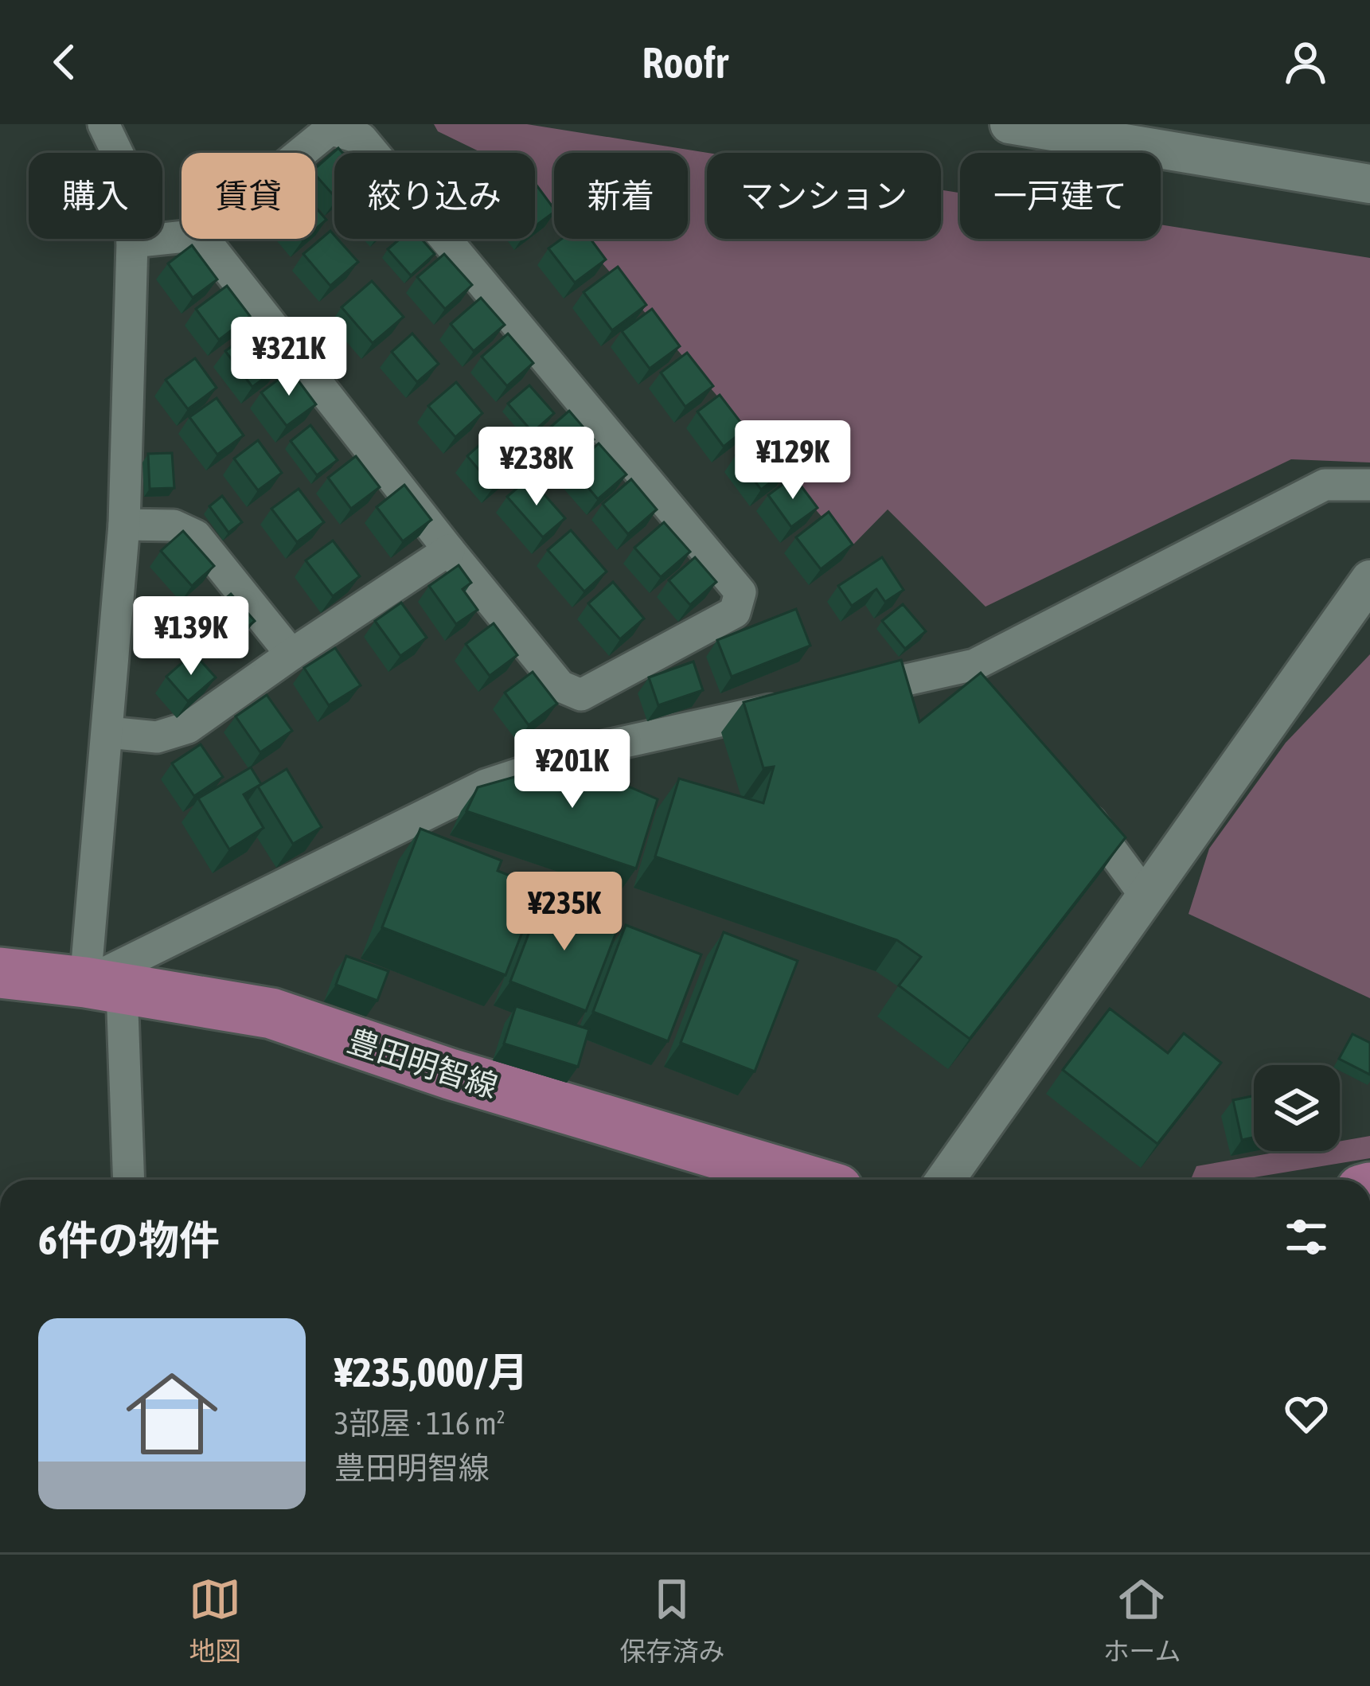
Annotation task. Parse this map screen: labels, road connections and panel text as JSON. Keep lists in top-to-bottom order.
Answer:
{
  "streets": {
    "main road": ["豊田明智線"]
  },
  "page": {
    "header": "Roofr",
    "chip": [
      "購入",
      "賃貸",
      "絞り込み",
      "新着",
      "マンション",
      "一戸建て"
    ],
    "price": [
      "¥321K",
      "¥129K",
      "¥238K",
      "¥139K",
      "¥201K",
      "¥235K"
    ],
    "heading": "6件の物件",
    "list": [
      {
        "name": "¥235,000/月",
        "note": "3部屋 · 116 m² · 豊田明智線"
      }
    ],
    "tabs": ["地図", "保存済み", "ホーム"]
  }
}
